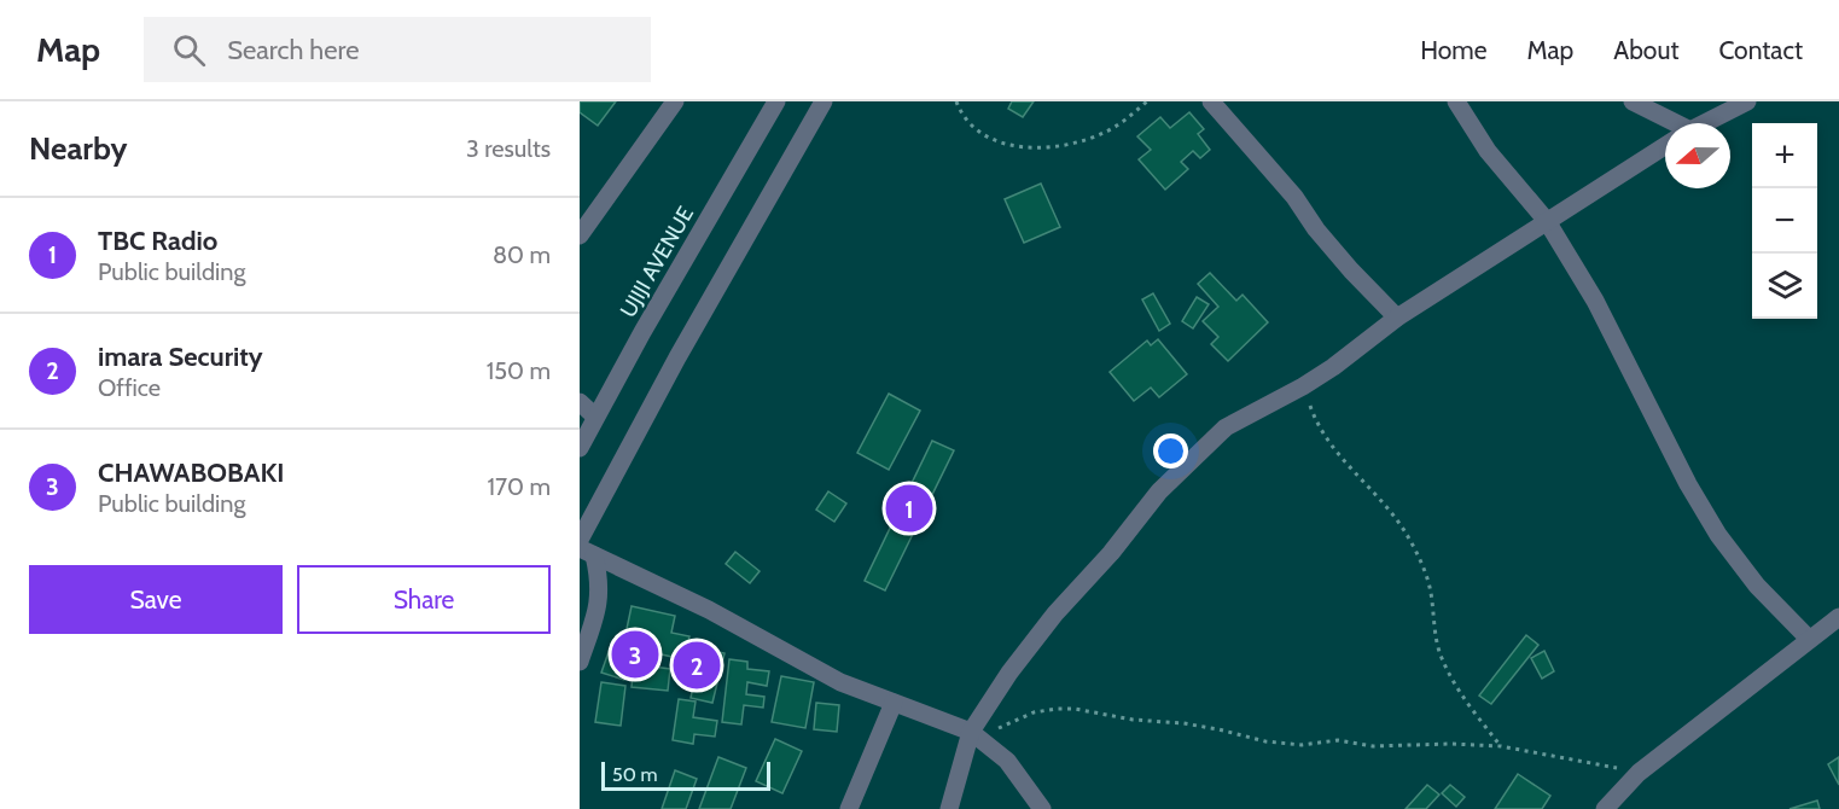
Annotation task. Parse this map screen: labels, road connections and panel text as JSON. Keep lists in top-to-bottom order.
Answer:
{
  "streets": {
    "street": ["UJIJI AVENUE"]
  },
  "scale_bar": "50 m",
  "north": "left",
  "page": {
    "header": "Map",
    "search": "Search here",
    "nav": [
      "Home",
      "Map",
      "About",
      "Contact"
    ],
    "heading": ["Nearby", "3 results"],
    "map_buttons": ["+", "−"],
    "list": [
      {
        "mark": "1",
        "name": "TBC Radio",
        "note": "Public building",
        "value": "80 m"
      },
      {
        "mark": "2",
        "name": "imara Security",
        "note": "Office",
        "value": "150 m"
      },
      {
        "mark": "3",
        "name": "CHAWABOBAKI",
        "note": "Public building",
        "value": "170 m"
      }
    ],
    "pins": ["1", "3", "2"],
    "buttons": ["Save", "Share"],
    "scale": "50 m"
  }
}
